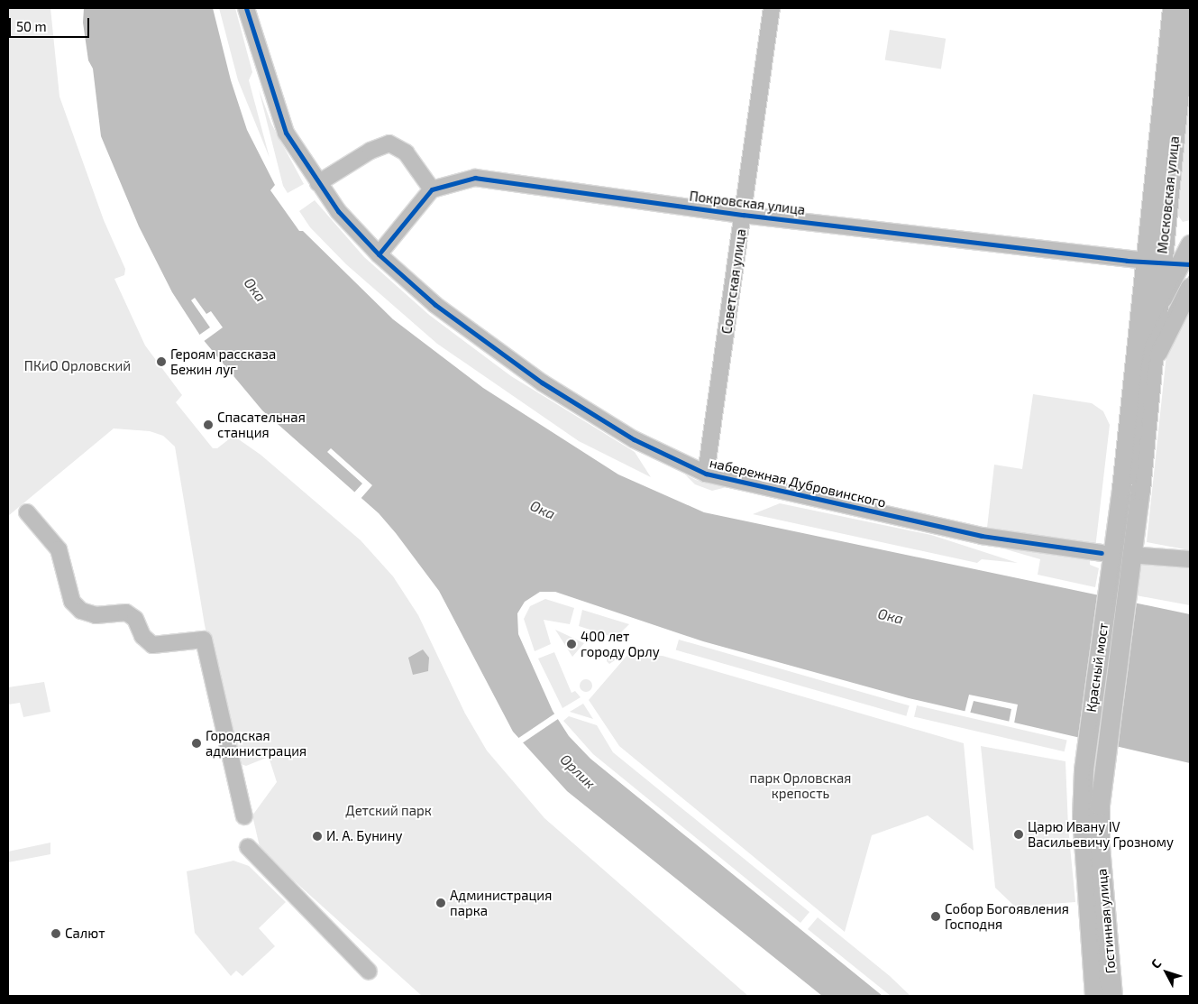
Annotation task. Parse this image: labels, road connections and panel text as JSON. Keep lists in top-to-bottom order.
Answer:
{
  "streets": {
    "main road": ["Московская улица", "Красный мост", "Гостинная улица"],
    "street": ["Покровская улица", "Советская улица", "набережная Дубровинского"]
  },
  "crossings": [
    ["Московская улица", "Покровская улица"],
    ["Московская улица", "Красный мост"],
    ["Покровская улица", "Советская улица"],
    ["Советская улица", "набережная Дубровинского"],
    ["Красный мост", "Гостинная улица"]
  ],
  "water": ["Ока", "Орлик"],
  "parks": ["ПКиО Орловский", "парк Орловская крепость", "Детский парк"],
  "places": [
    "Героям рассказа Бежин луг",
    "Спасательная станция",
    "400 лет городу Орлу",
    "Городская администрация",
    "Царю Ивану IV Васильевичу Грозному",
    "И. А. Бунину",
    "Администрация парка",
    "Собор Богоявления Господня",
    "Салют"
  ],
  "scale_bar": "50 m",
  "north": "top left"
}
